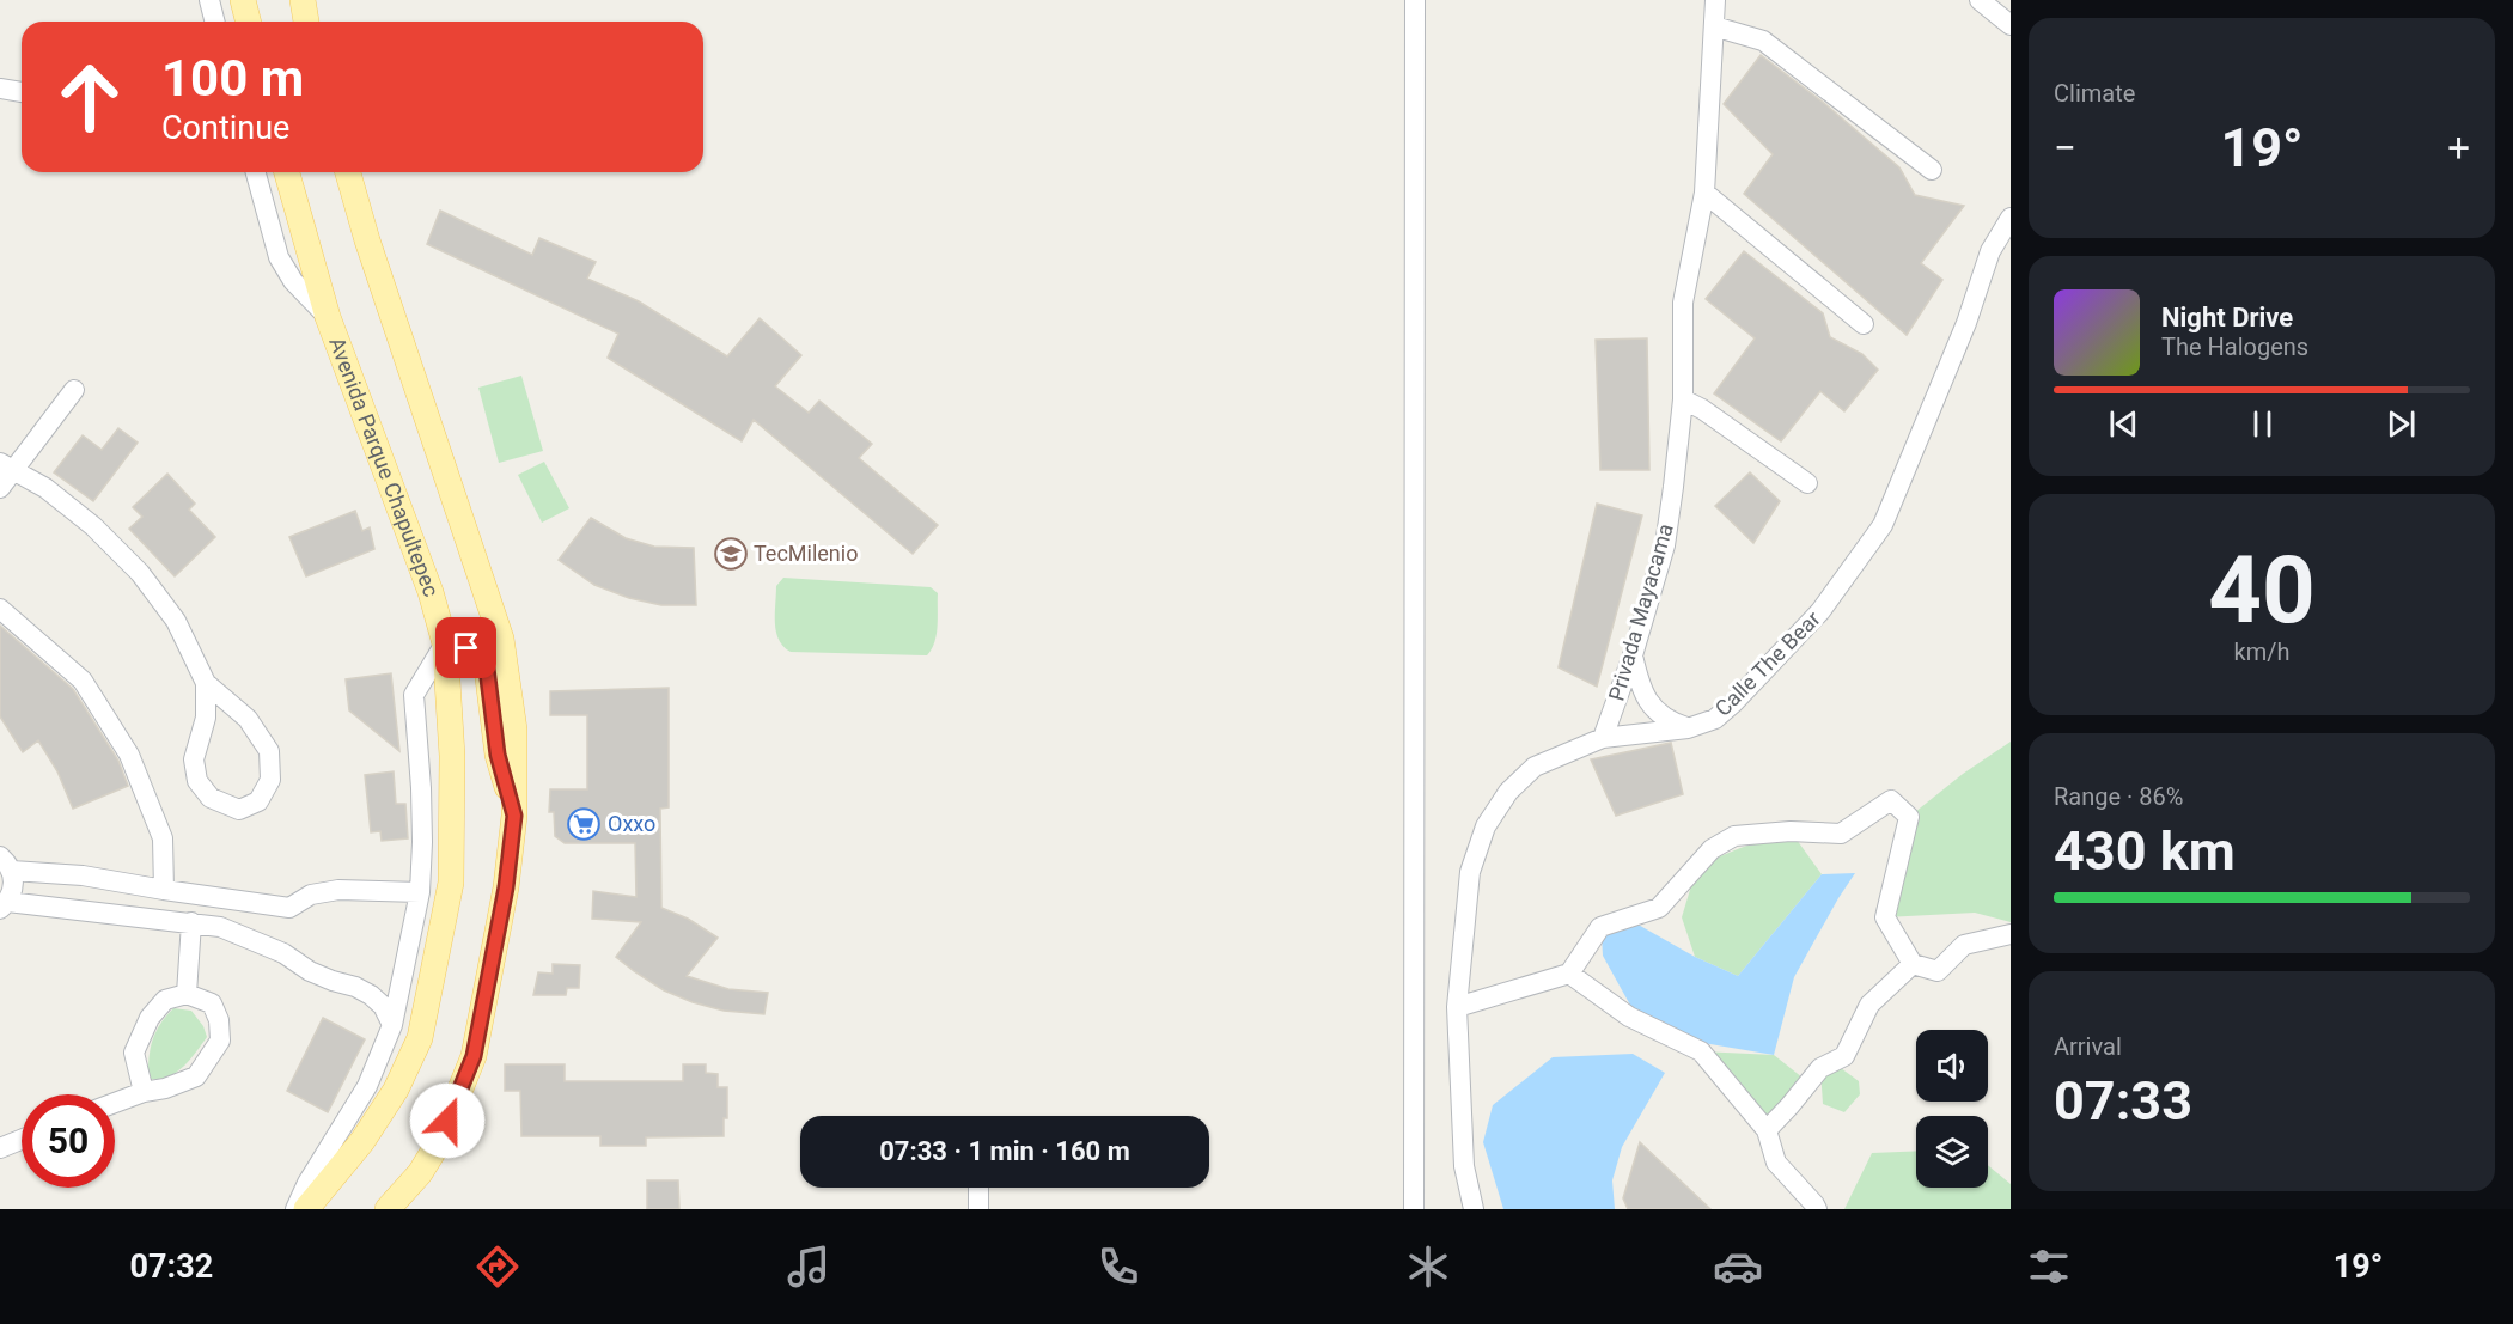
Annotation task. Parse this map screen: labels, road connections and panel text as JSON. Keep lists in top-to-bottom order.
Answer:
{
  "streets": {
    "main road": ["Avenida Parque Chapultepec"],
    "street": ["Privada Mayacama", "Calle The Bear"]
  },
  "crossings": [
    ["Privada Mayacama", "Calle The Bear"]
  ],
  "places": {
    "school or university": ["TecMilenio"],
    "supermarket": ["Oxxo"]
  },
  "page": {
    "tile": [
      "Climate",
      ["40", "km/h"],
      ["Range · 86%", "430 km"],
      ["Arrival", "07:33"]
    ],
    "turn": ["100 m", "Continue"],
    "heat": ["−", "19°", "+"],
    "song": ["Night Drive", "The Halogens"],
    "limit": "50",
    "trip": "07:33 · 1 min · 160 m",
    "tabs": ["07:32", "19°"]
  }
}
